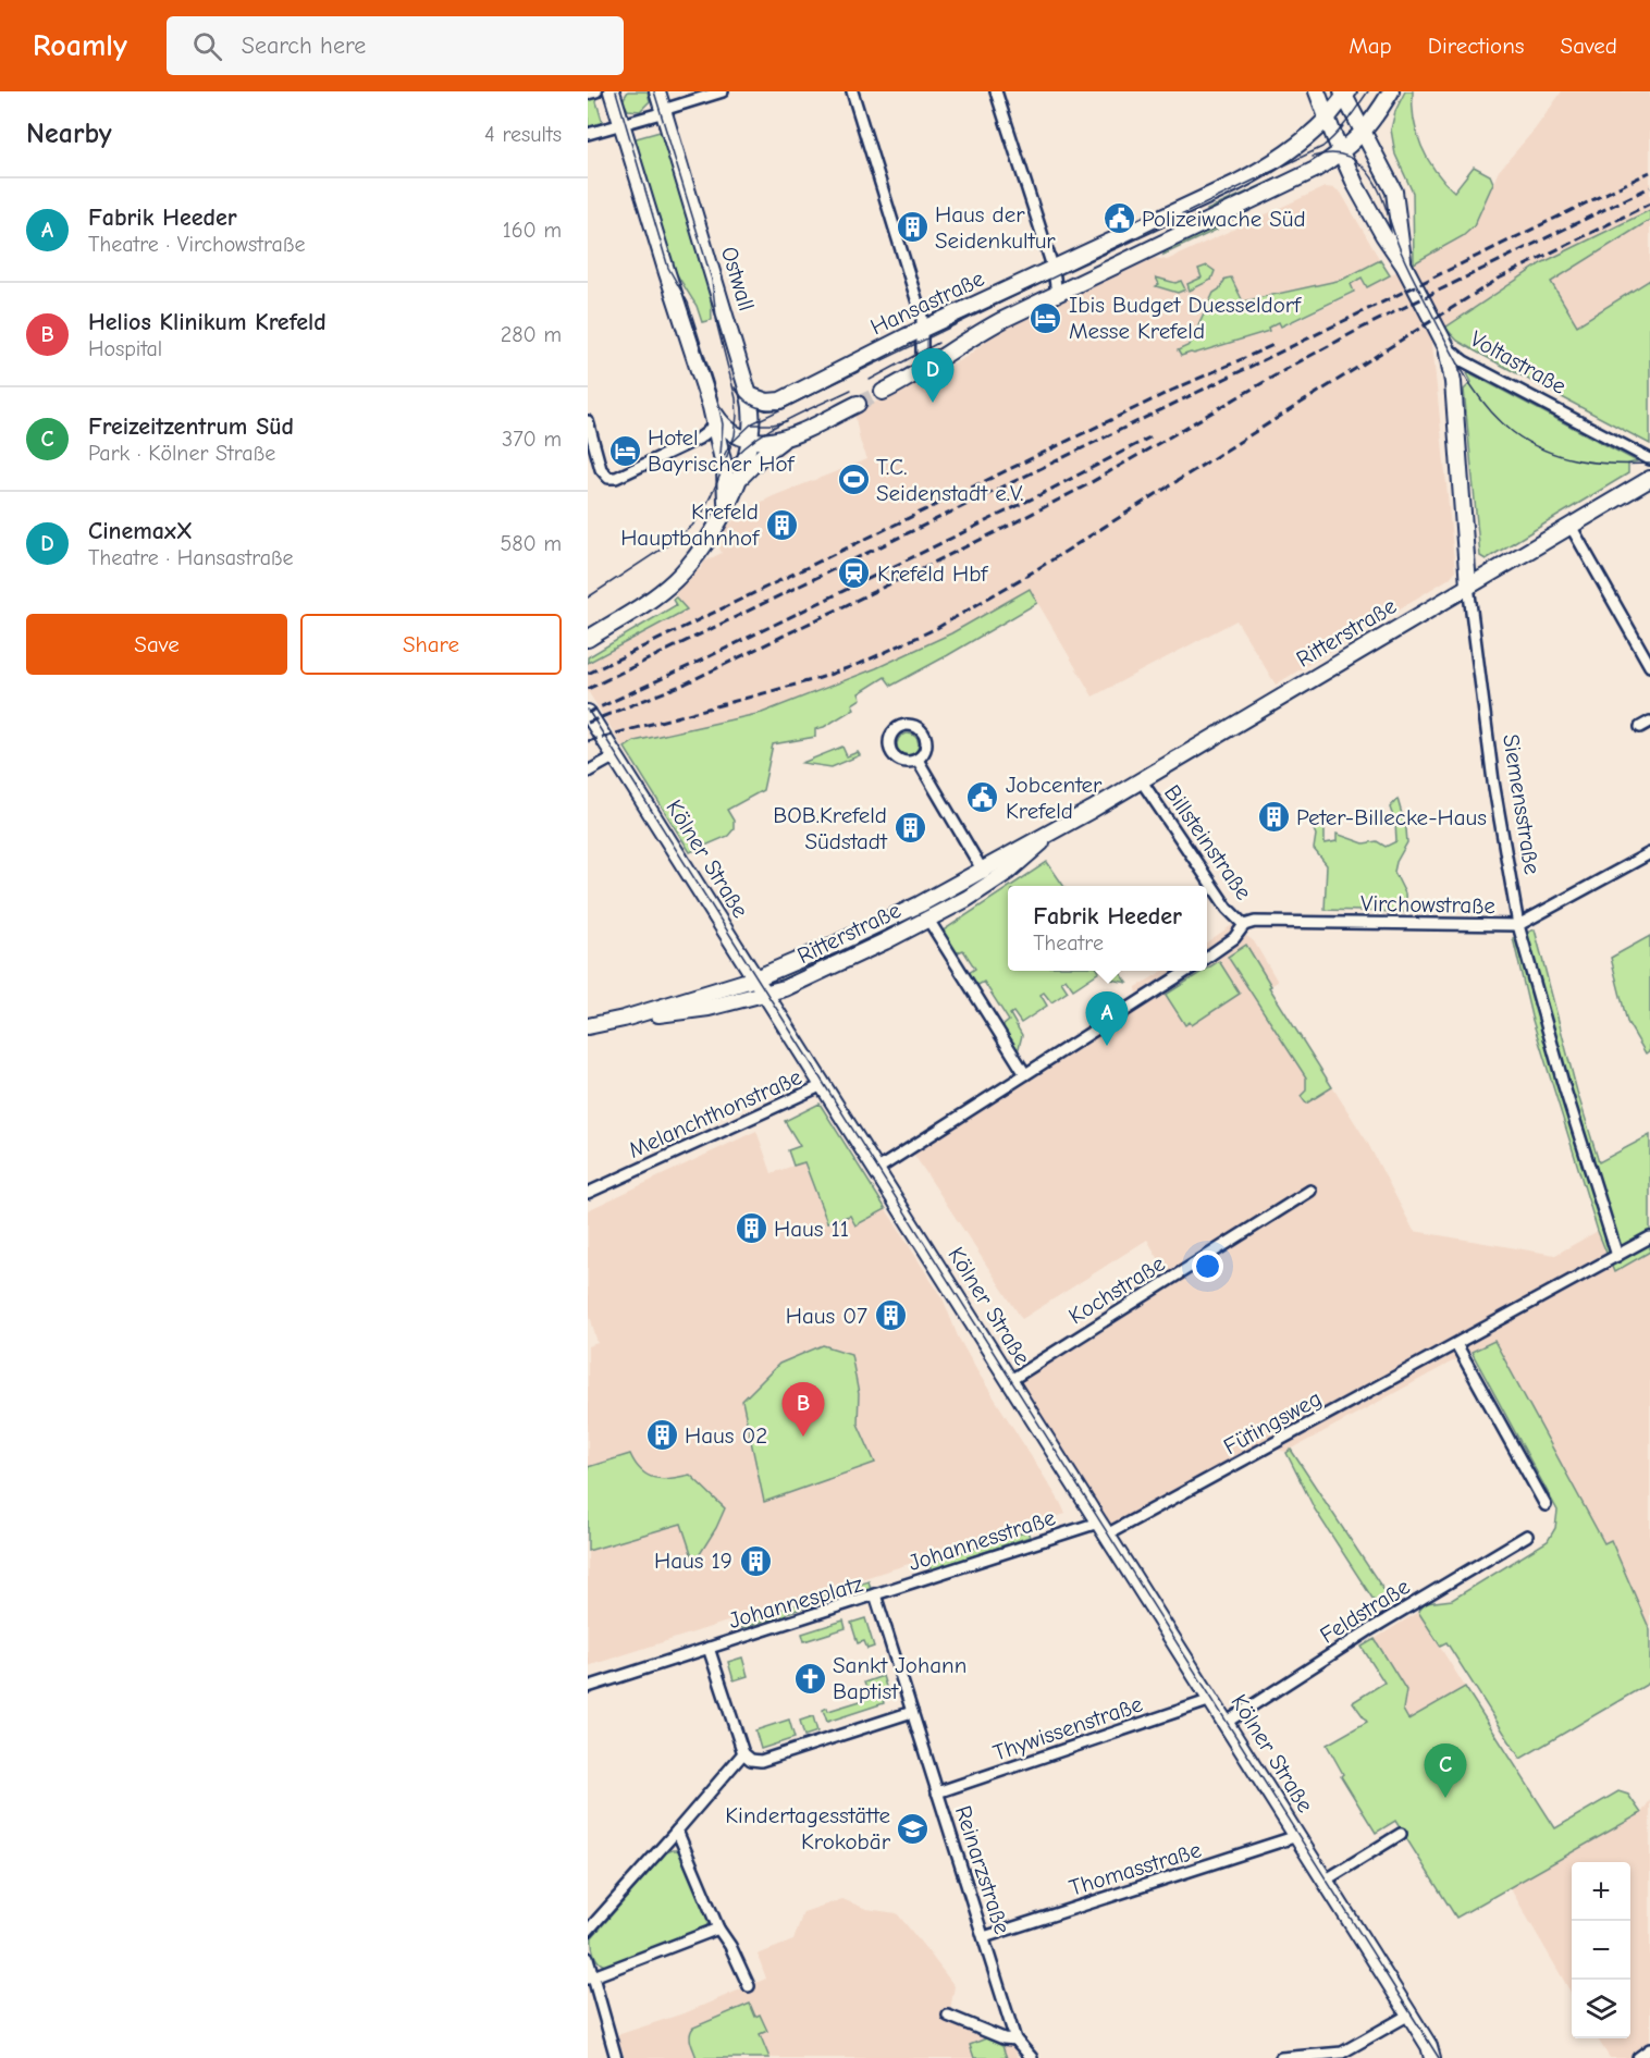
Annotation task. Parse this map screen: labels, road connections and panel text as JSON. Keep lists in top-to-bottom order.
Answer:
{
  "streets": {
    "main road": [
      "Ostwall",
      "Hansastraße",
      "Voltastraße",
      "Ritterstraße",
      "Siemensstraße",
      "Kölner Straße"
    ],
    "street": [
      "Billsteinstraße",
      "Virchowstraße",
      "Melanchthonstraße",
      "Kochstraße",
      "Fütingsweg",
      "Johannesstraße",
      "Johannesplatz",
      "Feldstraße",
      "Thywissenstraße",
      "Thomasstraße",
      "Reinarzstraße"
    ]
  },
  "crossings": [
    ["Ostwall", "Hansastraße"],
    ["Hansastraße", "Voltastraße"],
    ["Voltastraße", "Siemensstraße"],
    ["Ritterstraße", "Siemensstraße"],
    ["Ritterstraße", "Billsteinstraße"],
    ["Ritterstraße", "Kölner Straße"],
    ["Siemensstraße", "Virchowstraße"],
    ["Siemensstraße", "Fütingsweg"],
    ["Billsteinstraße", "Virchowstraße"],
    ["Kölner Straße", "Melanchthonstraße"],
    ["Kölner Straße", "Kochstraße"],
    ["Kölner Straße", "Fütingsweg"],
    ["Kölner Straße", "Johannesstraße"],
    ["Kölner Straße", "Feldstraße"],
    ["Kölner Straße", "Thywissenstraße"],
    ["Kölner Straße", "Thomasstraße"],
    ["Fütingsweg", "Johannesstraße"],
    ["Johannesstraße", "Johannesplatz"],
    ["Johannesplatz", "Reinarzstraße"],
    ["Thywissenstraße", "Reinarzstraße"],
    ["Thomasstraße", "Reinarzstraße"]
  ],
  "places": {
    "public building": ["Polizeiwache Süd", "Jobcenter Krefeld"],
    "building": [
      "Haus der Seidenkultur",
      "Krefeld Hauptbahnhof",
      "Peter-Billecke-Haus",
      "BOB.Krefeld Südstadt",
      "Haus 11",
      "Haus 07",
      "Haus 02",
      "Haus 19"
    ],
    "hotel": ["Ibis Budget Duesseldorf Messe Krefeld", "Hotel Bayrischer Hof"],
    "sports": ["T.C. Seidenstadt e.V."],
    "station": ["Krefeld Hbf"],
    "church": ["Sankt Johann Baptist"],
    "school or university": ["Kindertagesstätte Krokobär"]
  },
  "page": {
    "header": "Roamly",
    "search": "Search here",
    "nav": ["Map", "Directions", "Saved"],
    "heading": ["Nearby", "4 results"],
    "list": [
      {
        "mark": "A",
        "name": "Fabrik Heeder",
        "note": "Theatre · Virchowstraße",
        "value": "160 m"
      },
      {
        "mark": "B",
        "name": "Helios Klinikum Krefeld",
        "note": "Hospital",
        "value": "280 m"
      },
      {
        "mark": "C",
        "name": "Freizeitzentrum Süd",
        "note": "Park · Kölner Straße",
        "value": "370 m"
      },
      {
        "mark": "D",
        "name": "CinemaxX",
        "note": "Theatre · Hansastraße",
        "value": "580 m"
      }
    ],
    "pins": [
      "D",
      "A",
      "B",
      "C"
    ],
    "buttons": ["Save", "Share"],
    "popup": ["Fabrik Heeder", "Theatre"],
    "map_buttons": ["+", "−"]
  }
}
